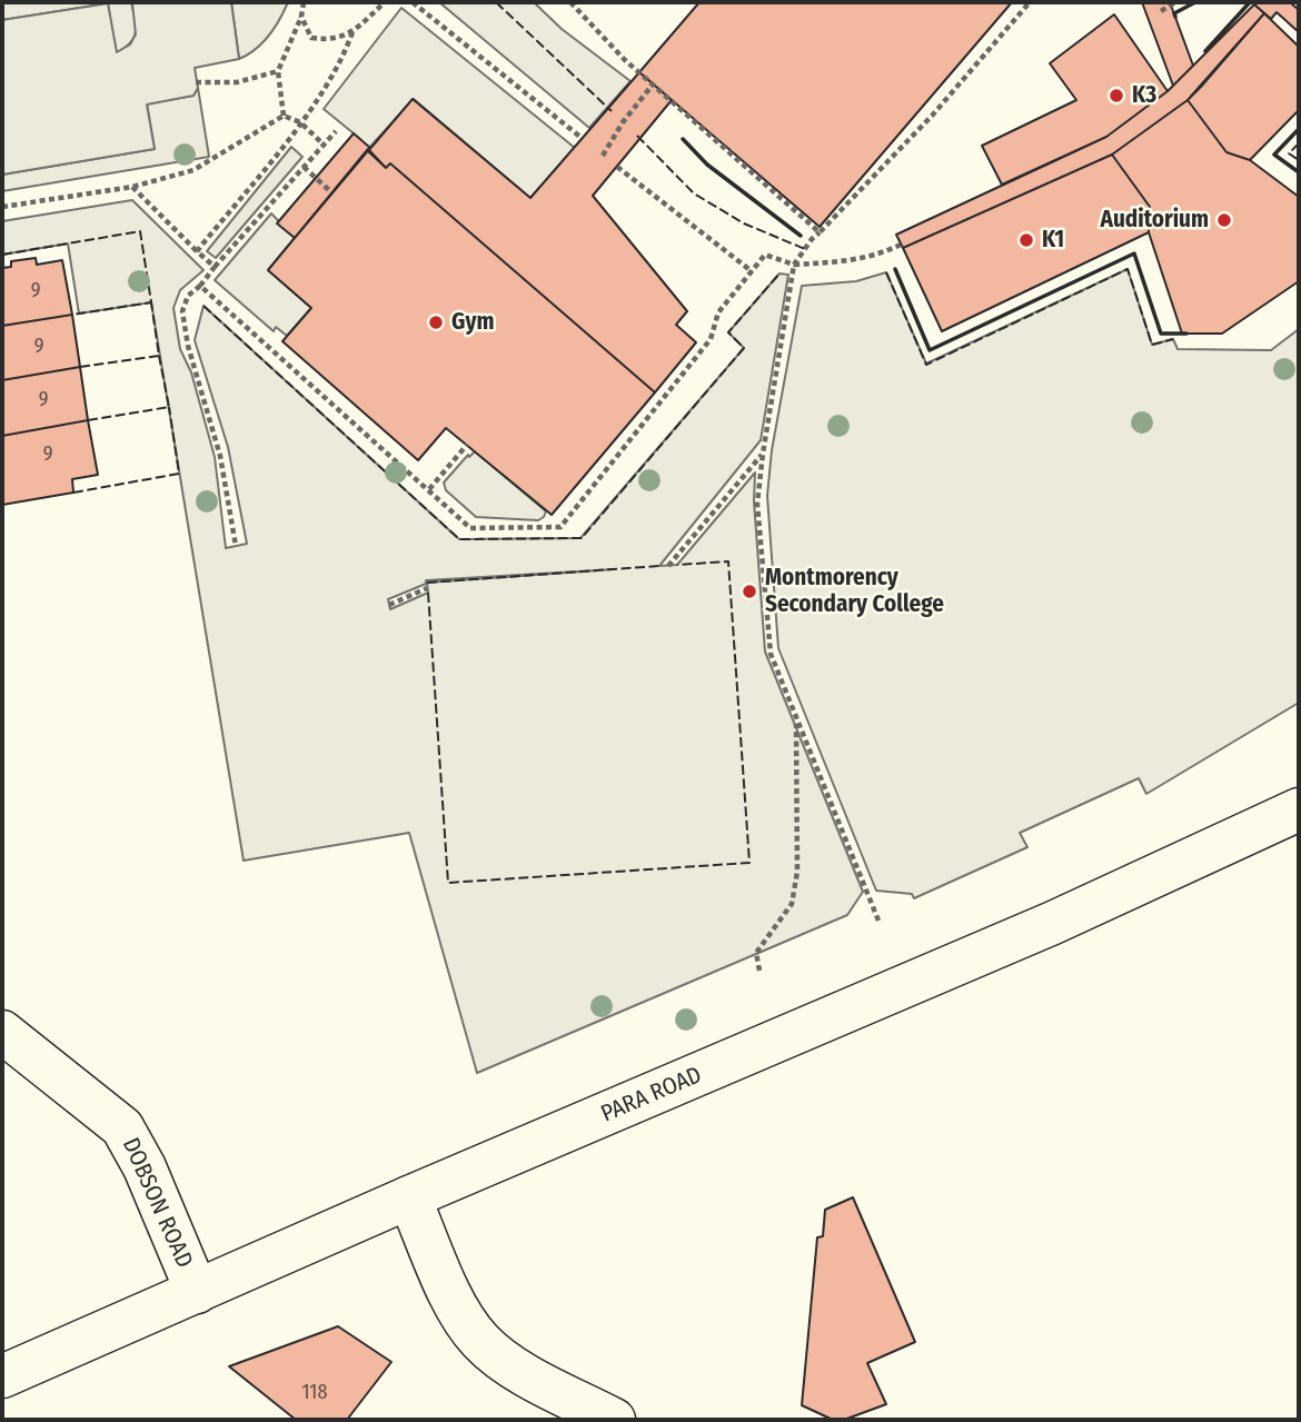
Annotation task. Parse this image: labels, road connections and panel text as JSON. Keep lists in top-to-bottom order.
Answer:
{
  "streets": {
    "main road": ["PARA ROAD", "DOBSON ROAD"]
  },
  "crossings": [
    ["PARA ROAD", "DOBSON ROAD"]
  ],
  "places": [
    "K3",
    "Auditorium",
    "K1",
    "Gym",
    "Montmorency Secondary College"
  ],
  "house_numbers": [
    "9",
    "9",
    "9",
    "9",
    "118"
  ]
}
